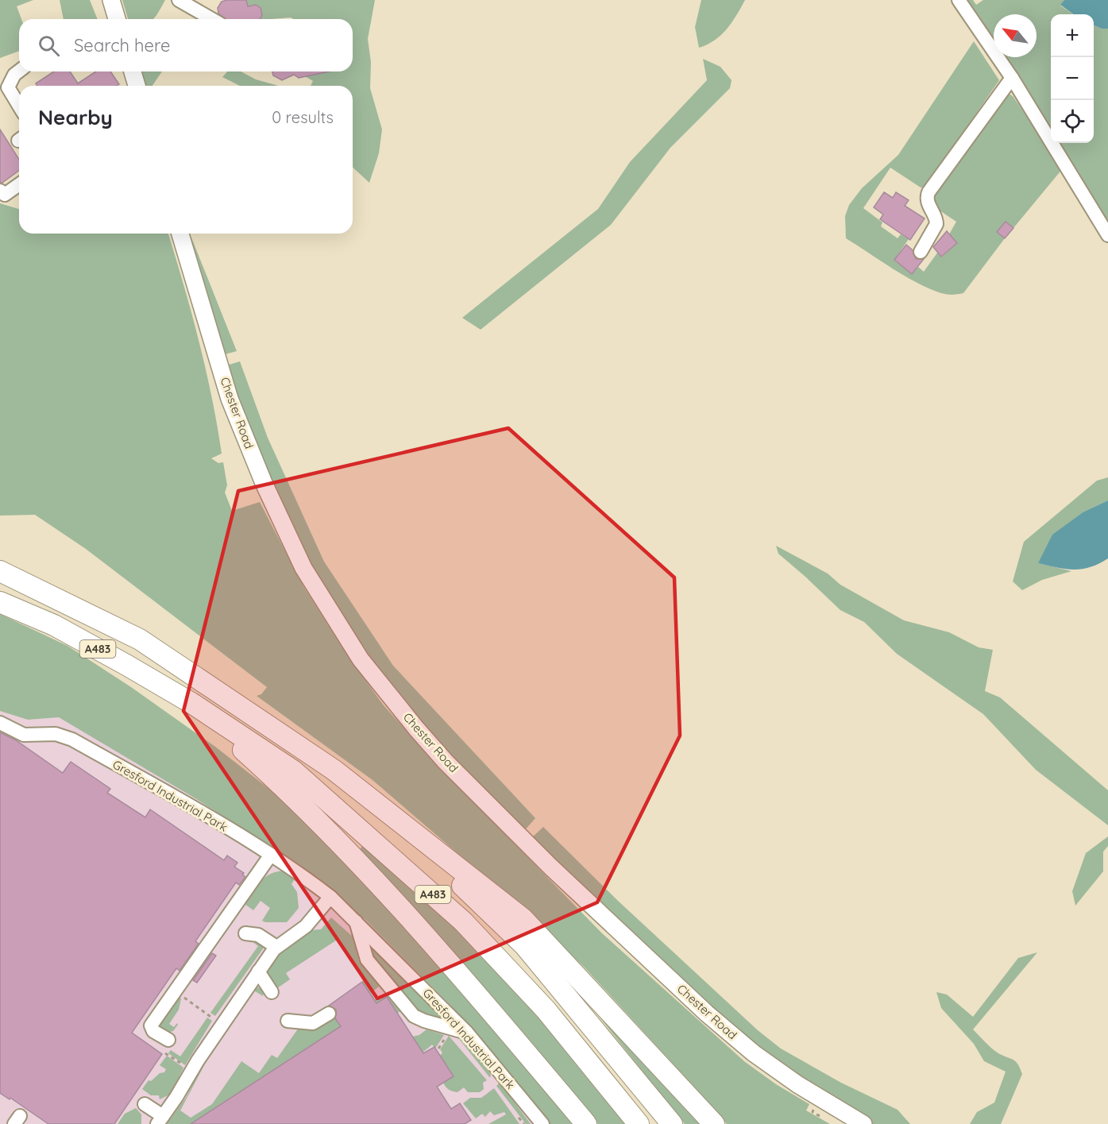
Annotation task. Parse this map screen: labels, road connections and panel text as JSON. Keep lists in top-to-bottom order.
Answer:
{
  "streets": {
    "highway": ["A483"],
    "main road": ["Chester Road"],
    "street": ["Gresford Industrial Park"]
  },
  "north": "top left",
  "page": {
    "map_buttons": ["+", "−"],
    "search": "Search here",
    "heading": ["Nearby", "0 results"]
  }
}
